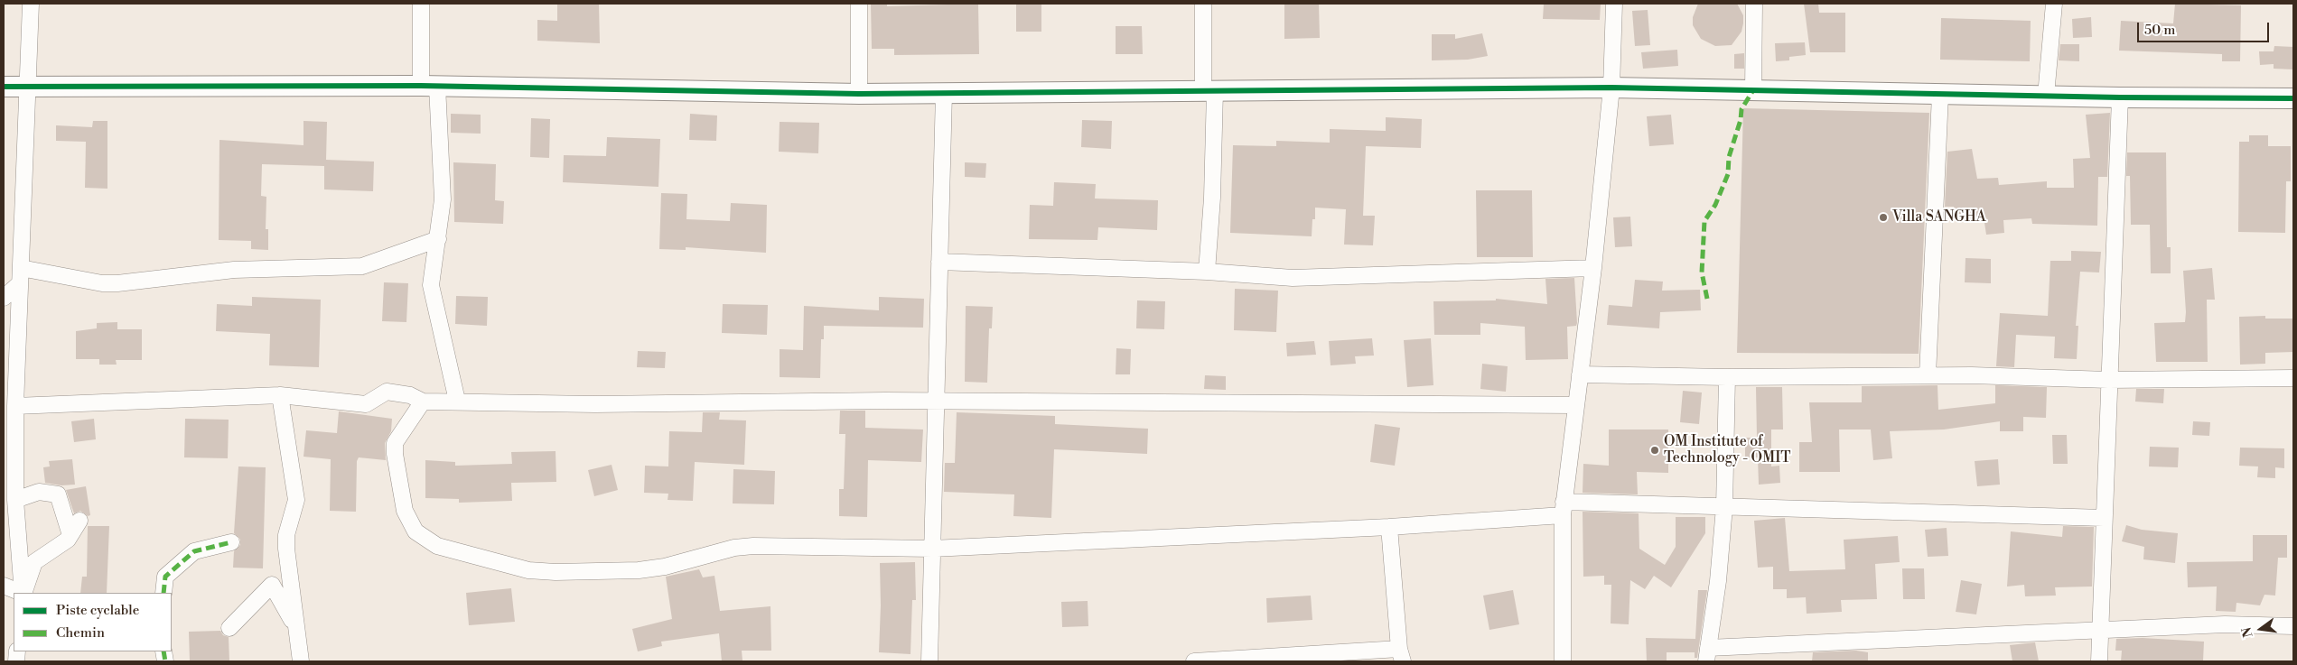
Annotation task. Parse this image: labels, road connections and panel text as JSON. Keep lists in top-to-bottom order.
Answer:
{
  "places": ["Villa SANGHA", "OM Institute of Technology - OMIT"],
  "legend": ["Piste cyclable", "Chemin"],
  "scale_bar": "50 m",
  "north": "left"
}
